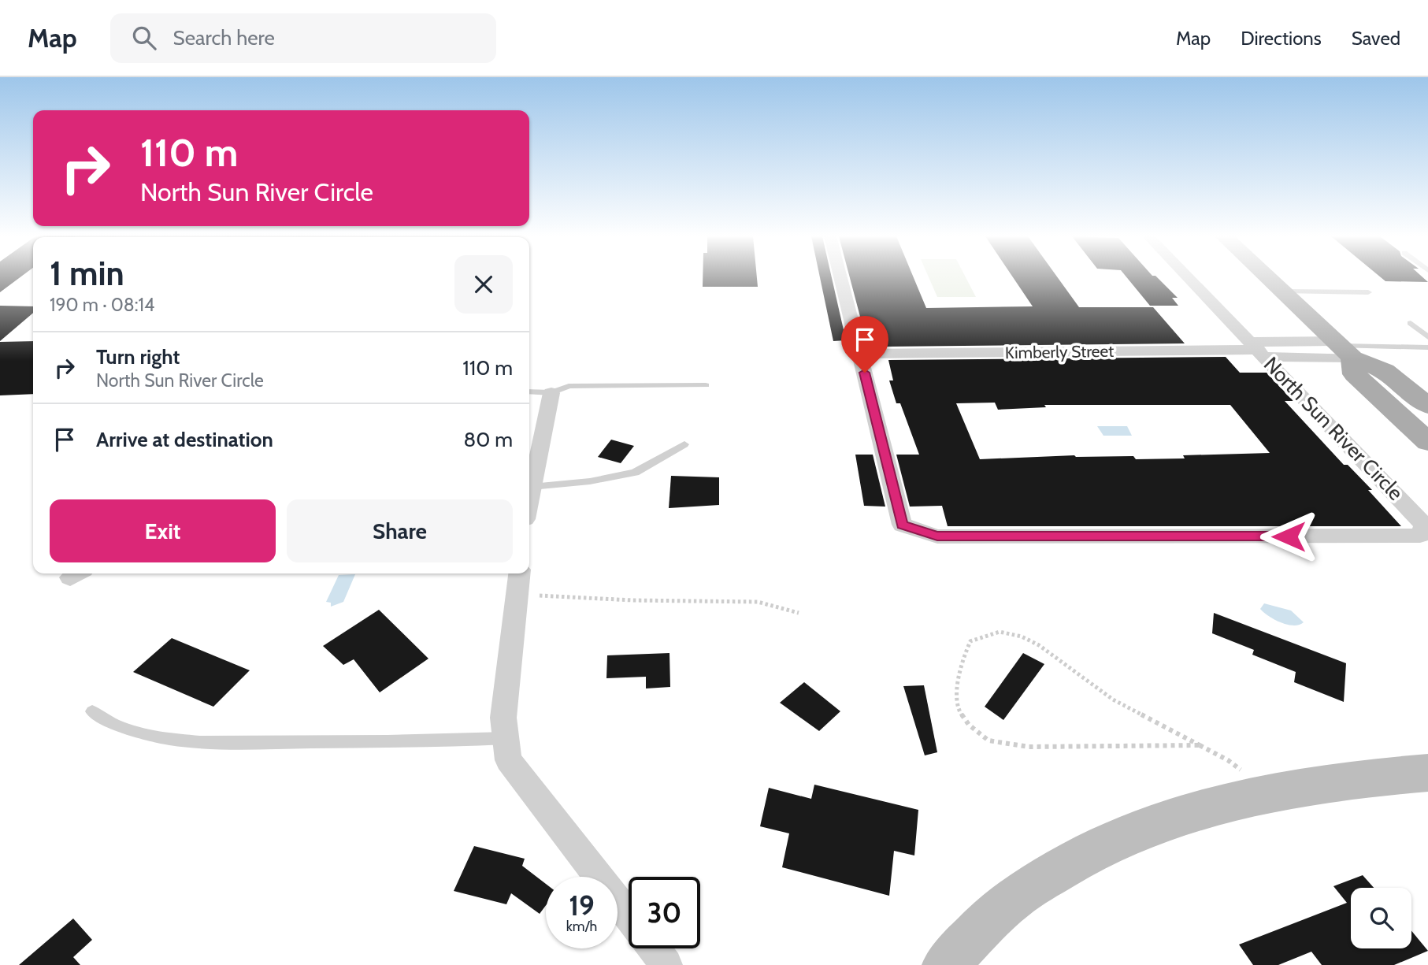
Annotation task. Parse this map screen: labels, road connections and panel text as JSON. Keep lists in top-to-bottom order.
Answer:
{
  "streets": {
    "street": ["Kimberly Street", "North Sun River Circle"]
  },
  "crossings": [
    ["Kimberly Street", "North Sun River Circle"]
  ],
  "page": {
    "header": "Map",
    "search": "Search here",
    "nav": ["Map", "Directions", "Saved"],
    "turn": ["110 m", "North Sun River Circle"],
    "heading": ["1 min", "190 m · 08:14"],
    "list": [
      {
        "name": "Turn right",
        "note": "North Sun River Circle",
        "value": "110 m"
      },
      {
        "name": "Arrive at destination",
        "value": "80 m"
      }
    ],
    "buttons": ["Exit", "Share"],
    "speed": "19 km/h",
    "limit": "30"
  }
}
